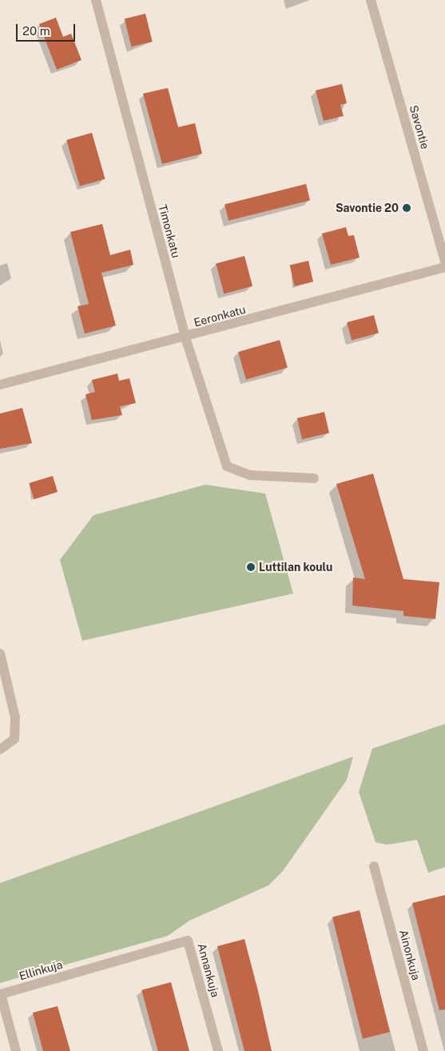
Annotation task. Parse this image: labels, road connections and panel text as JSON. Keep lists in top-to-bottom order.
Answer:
{
  "streets": {
    "street": [
      "Savontie",
      "Timonkatu",
      "Eeronkatu",
      "Ainonkuja",
      "Ellinkuja",
      "Annankuja"
    ]
  },
  "crossings": [
    ["Timonkatu", "Eeronkatu"],
    ["Ellinkuja", "Annankuja"]
  ],
  "places": ["Savontie 20", "Luttilan koulu"],
  "scale_bar": "20 m"
}
